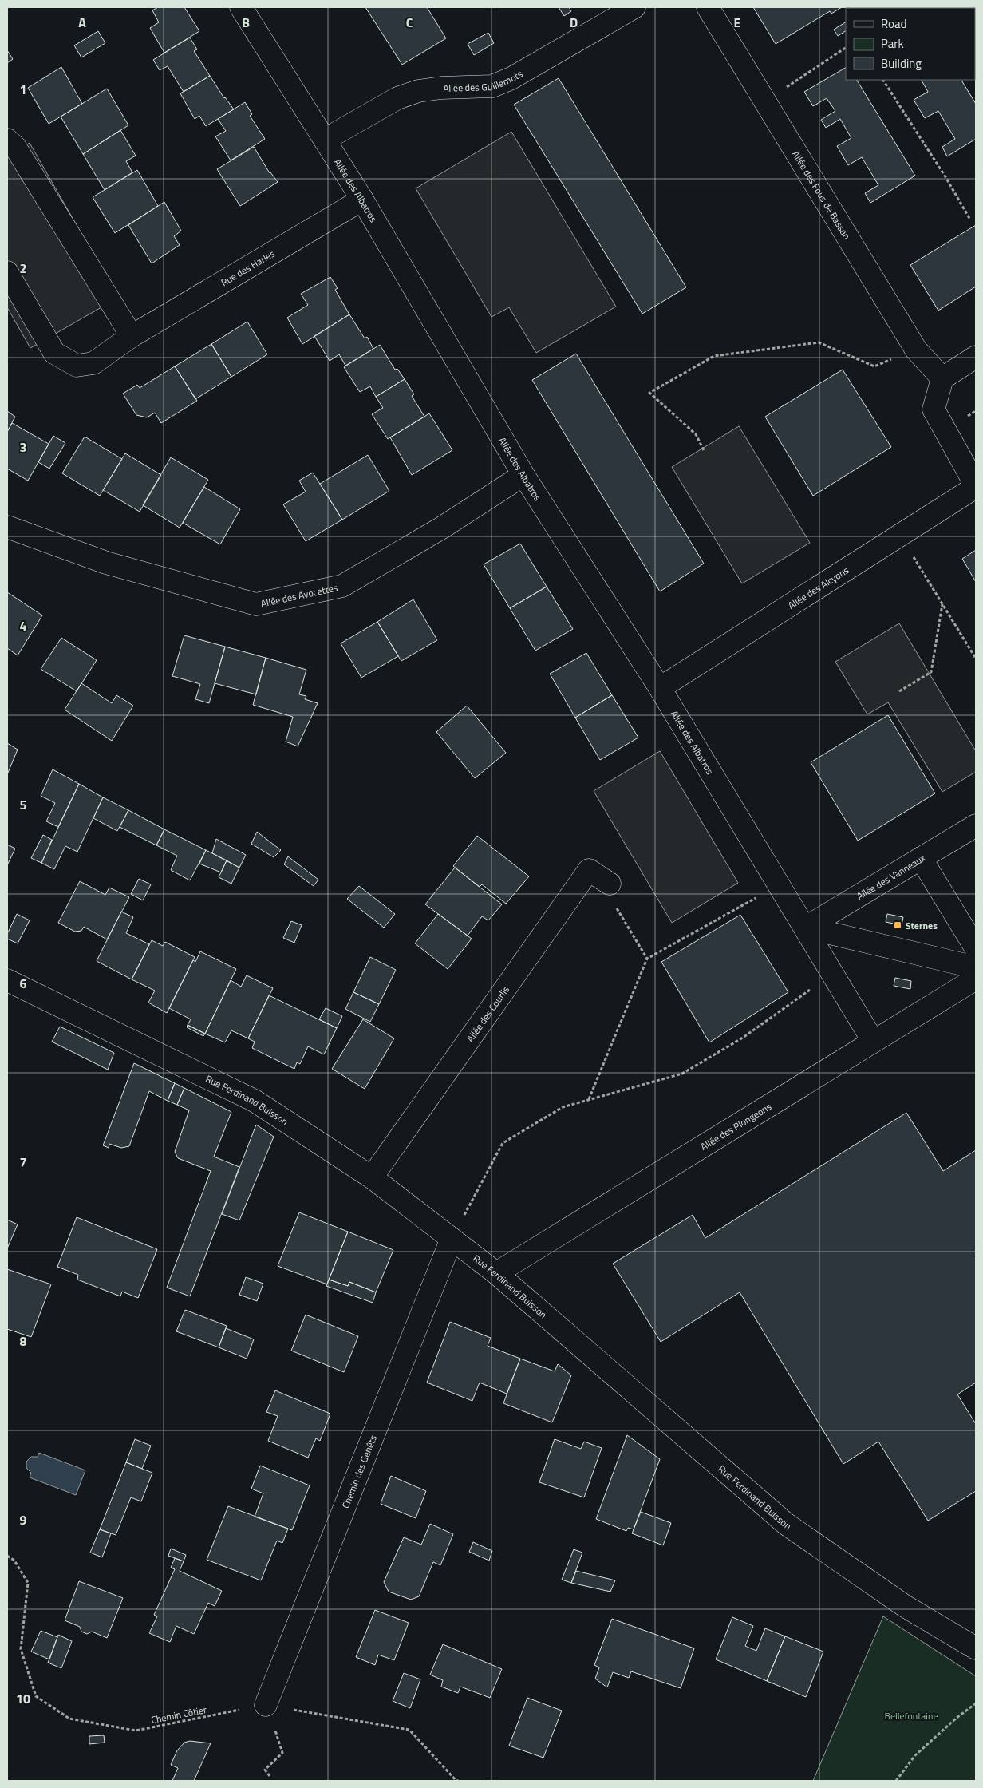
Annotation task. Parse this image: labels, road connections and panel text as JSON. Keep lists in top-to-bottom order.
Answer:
{
  "streets": {
    "street": [
      "Allée des Guillemots",
      "Allée des Albatros",
      "Allée des Fous de Bassan",
      "Rue des Harles",
      "Allée des Alcyons",
      "Allée des Avocettes",
      "Allée des Vanneaux",
      "Allée des Courlis",
      "Rue Ferdinand Buisson",
      "Allée des Plongeons",
      "Chemin des Genêts"
    ],
    "path": ["Chemin Côtier"]
  },
  "crossings": [
    ["Allée des Guillemots", "Allée des Albatros"],
    ["Allée des Albatros", "Rue des Harles"],
    ["Allée des Albatros", "Allée des Alcyons"],
    ["Allée des Albatros", "Allée des Avocettes"],
    ["Allée des Albatros", "Allée des Vanneaux"],
    ["Allée des Albatros", "Allée des Plongeons"],
    ["Allée des Courlis", "Rue Ferdinand Buisson"],
    ["Rue Ferdinand Buisson", "Allée des Plongeons"],
    ["Rue Ferdinand Buisson", "Chemin des Genêts"],
    ["Chemin des Genêts", "Chemin Côtier"]
  ],
  "parks": ["Bellefontaine"],
  "places": {
    "transit": ["Sternes"]
  },
  "legend": ["Road", "Park", "Building"],
  "grid": {
    "columns": [
      "A",
      "B",
      "C",
      "D",
      "E"
    ],
    "rows": [
      "1",
      "2",
      "3",
      "4",
      "5",
      "6",
      "7",
      "8",
      "9",
      "10"
    ]
  }
}
